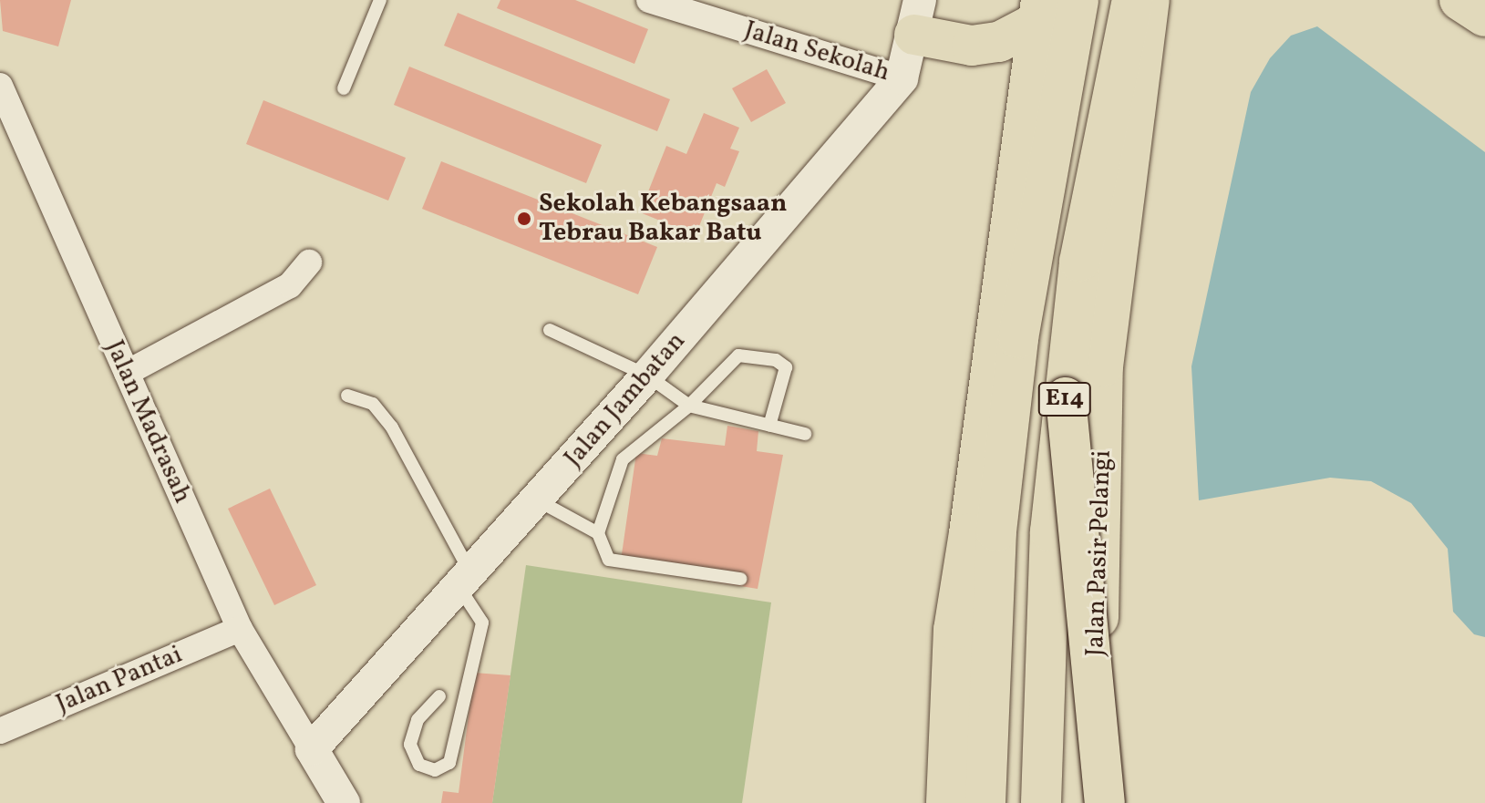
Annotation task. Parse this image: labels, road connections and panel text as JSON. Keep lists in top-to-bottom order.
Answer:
{
  "streets": {
    "main road": ["E14", "Jalan Pasir Pelangi"],
    "street": [
      "Jalan Sekolah",
      "Jalan Jambatan",
      "Jalan Madrasah",
      "Jalan Pantai"
    ]
  },
  "crossings": [
    ["Jalan Sekolah", "Jalan Jambatan"],
    ["Jalan Jambatan", "Jalan Madrasah"],
    ["Jalan Madrasah", "Jalan Pantai"]
  ],
  "places": ["Sekolah Kebangsaan Tebrau Bakar Batu"]
}
